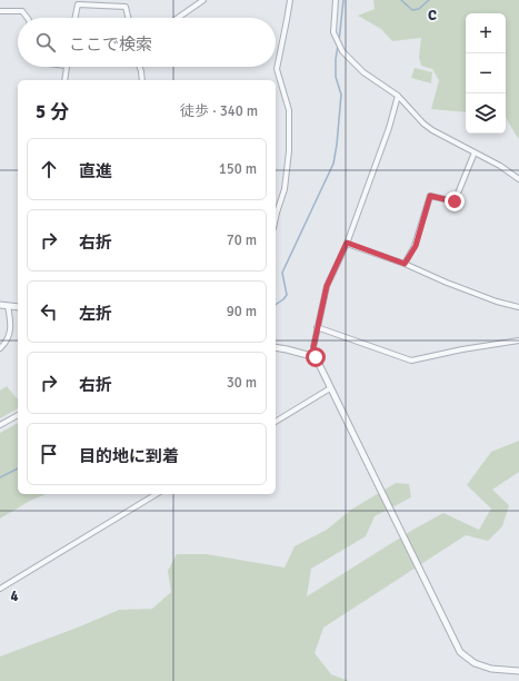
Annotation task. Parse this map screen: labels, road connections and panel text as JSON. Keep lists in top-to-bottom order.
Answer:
{
  "page": {
    "map_buttons": ["+", "−"],
    "search": "ここで検索",
    "heading": ["5 分", "徒歩 · 340 m"],
    "list": [
      ["直進", "150 m"],
      ["右折", "70 m"],
      ["左折", "90 m"],
      ["右折", "30 m"],
      "目的地に到着"
    ]
  },
  "grid": {
    "columns": ["C"],
    "rows": ["4"]
  }
}
